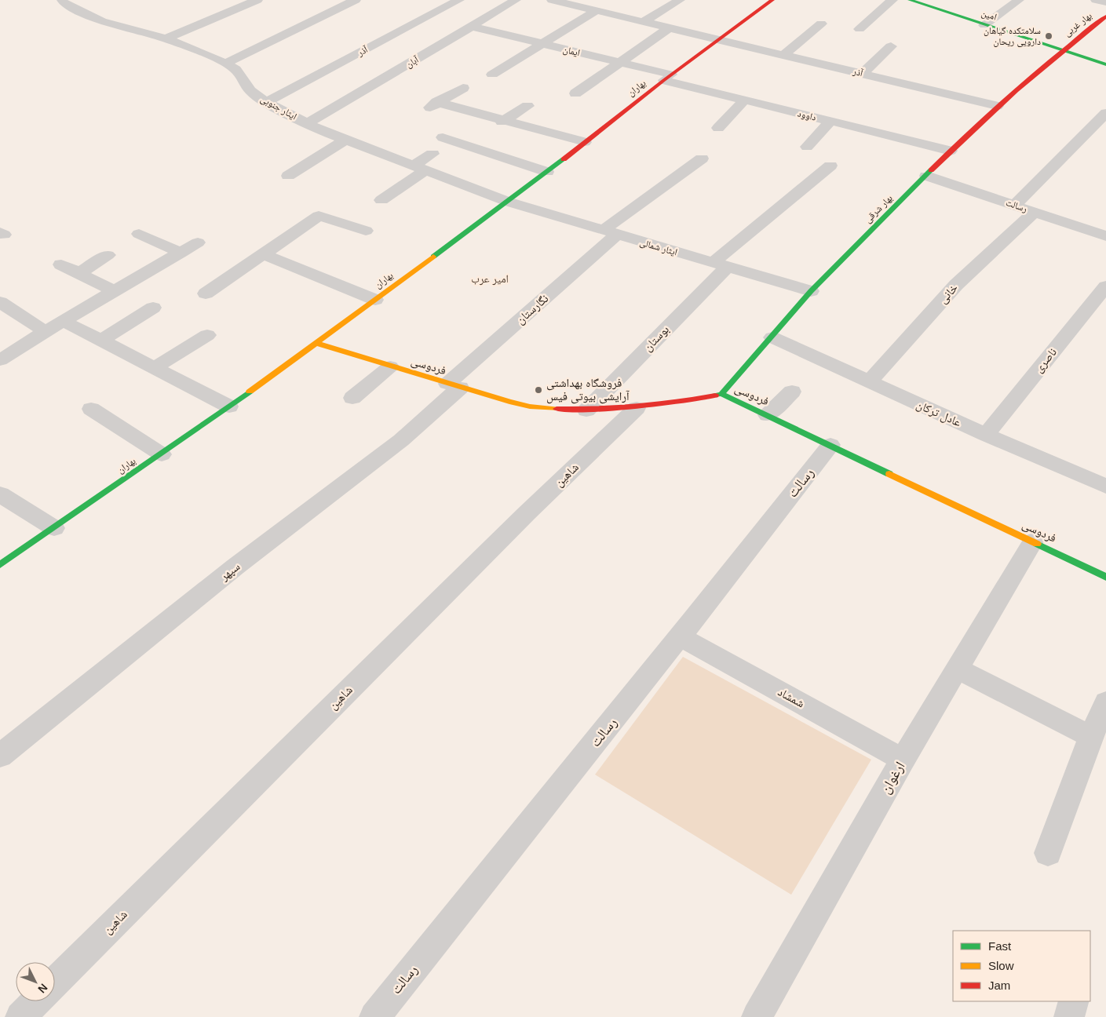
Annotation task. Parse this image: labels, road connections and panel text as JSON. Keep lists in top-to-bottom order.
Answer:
{
  "streets": {
    "street": [
      "امین",
      "بهار غربی",
      "آذر",
      "ایمان",
      "آبان",
      "بهاران",
      "ایثار جنوبی",
      "داوود",
      "رسالت",
      "بهار شرقی",
      "ایثار شمالی",
      "خانی",
      "نگارستان",
      "بوستان",
      "ناصری",
      "فردوسی",
      "عادل ترکان",
      "شاهین",
      "سپهر",
      "شمشاد",
      "ارغوان"
    ]
  },
  "crossings": [
    ["امین", "بهار غربی"],
    ["امین", "بهار شرقی"],
    ["بهار غربی", "بهار شرقی"],
    ["آذر", "بهاران"],
    ["آذر", "ایثار جنوبی"],
    ["آذر", "بهار شرقی"],
    ["ایمان", "آبان"],
    ["ایمان", "بهاران"],
    ["ایمان", "داوود"],
    ["آبان", "ایثار جنوبی"],
    ["بهاران", "ایثار جنوبی"],
    ["بهاران", "داوود"],
    ["بهاران", "ایثار شمالی"],
    ["بهاران", "فردوسی"],
    ["ایثار جنوبی", "ایثار شمالی"],
    ["داوود", "بهار شرقی"],
    ["رسالت", "بهار شرقی"],
    ["رسالت", "خانی"],
    ["رسالت", "فردوسی"],
    ["رسالت", "شمشاد"],
    ["بهار شرقی", "ایثار شمالی"],
    ["بهار شرقی", "فردوسی"],
    ["بهار شرقی", "عادل ترکان"],
    ["ایثار شمالی", "نگارستان"],
    ["ایثار شمالی", "بوستان"],
    ["خانی", "عادل ترکان"],
    ["نگارستان", "فردوسی"],
    ["نگارستان", "سپهر"],
    ["بوستان", "فردوسی"],
    ["ناصری", "عادل ترکان"],
    ["فردوسی", "شاهین"],
    ["فردوسی", "سپهر"],
    ["فردوسی", "ارغوان"],
    ["شمشاد", "ارغوان"]
  ],
  "districts": ["امیر عرب"],
  "places": ["سلامتکده گیاهان دارویی ریحان", "فروشگاه بهداشتی آرایشی بیوتی فیس"],
  "legend": ["Fast", "Slow", "Jam"],
  "north": "bottom right"
}
